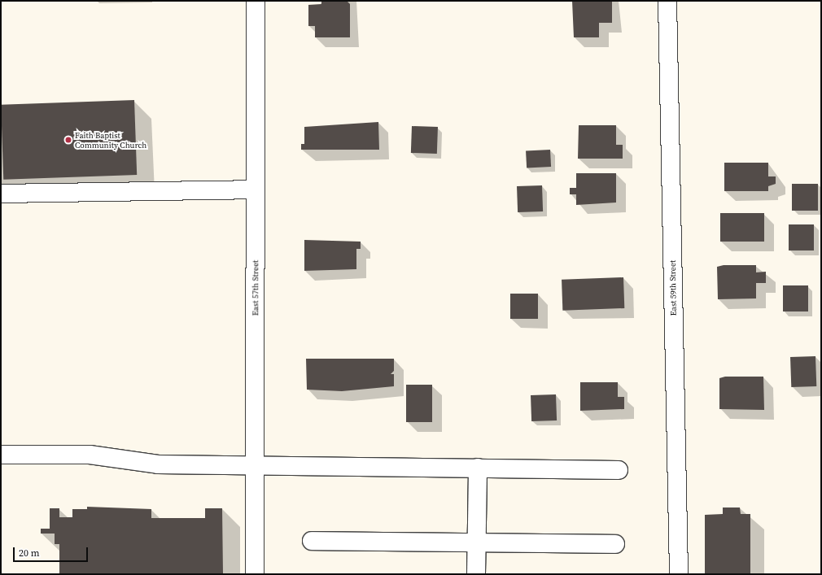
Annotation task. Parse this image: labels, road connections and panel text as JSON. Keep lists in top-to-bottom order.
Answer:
{
  "streets": {
    "street": ["East 57th Street", "East 59th Street"]
  },
  "places": ["Faith Baptist Community Church"],
  "scale_bar": "20 m"
}
